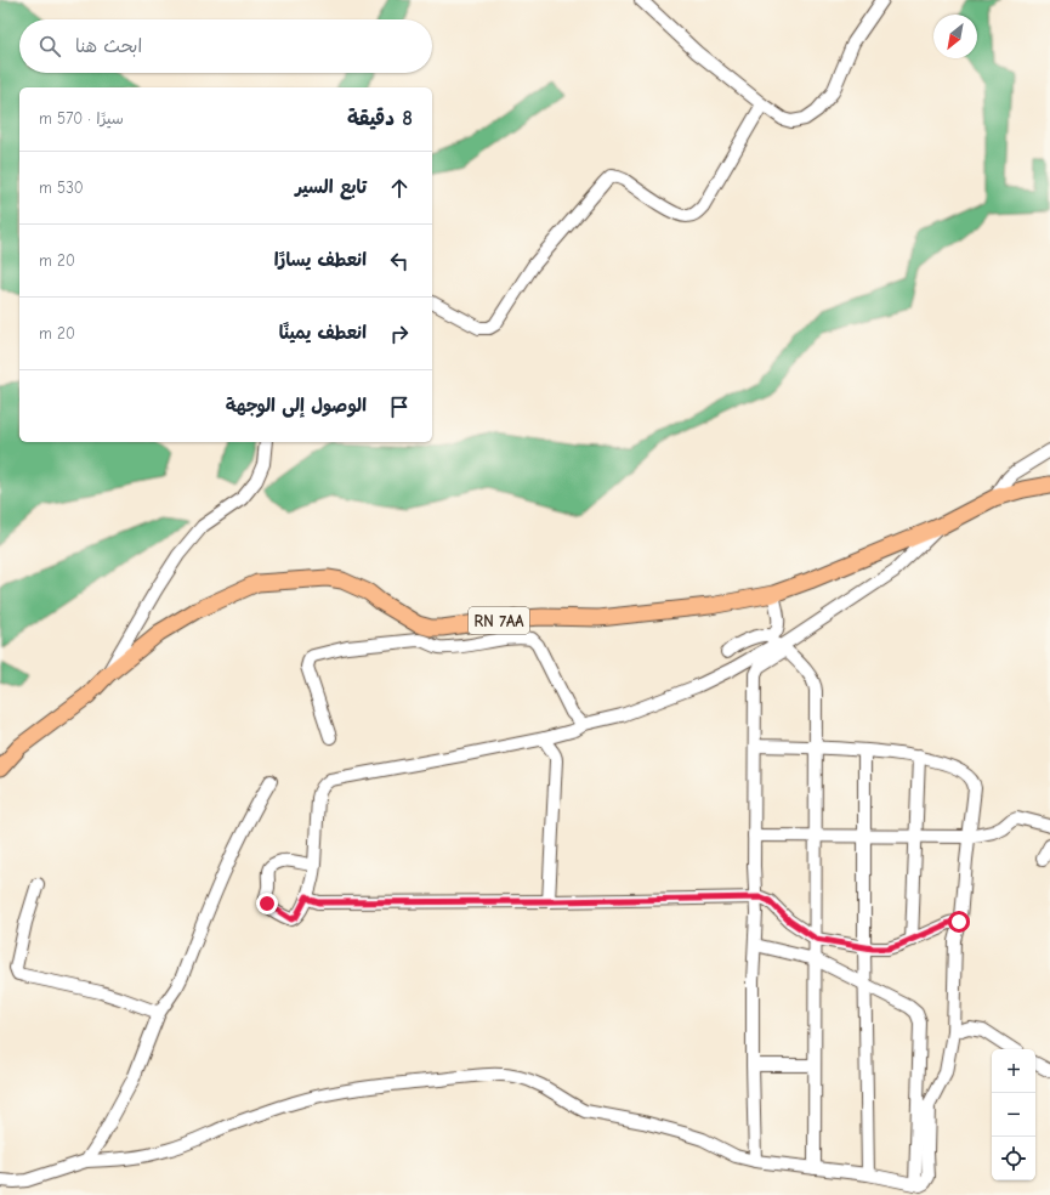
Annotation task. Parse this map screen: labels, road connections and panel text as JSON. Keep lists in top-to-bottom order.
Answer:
{
  "streets": {
    "main road": ["RN 7AA"]
  },
  "north": "bottom left",
  "page": {
    "search": "ابحث هنا",
    "heading": ["8 دقيقة", "سيرًا · 570 m"],
    "list": [
      ["تابع السير", "530 m"],
      ["انعطف يسارًا", "20 m"],
      ["انعطف يمينًا", "20 m"],
      "الوصول إلى الوجهة"
    ],
    "map_buttons": ["+", "−"]
  }
}
